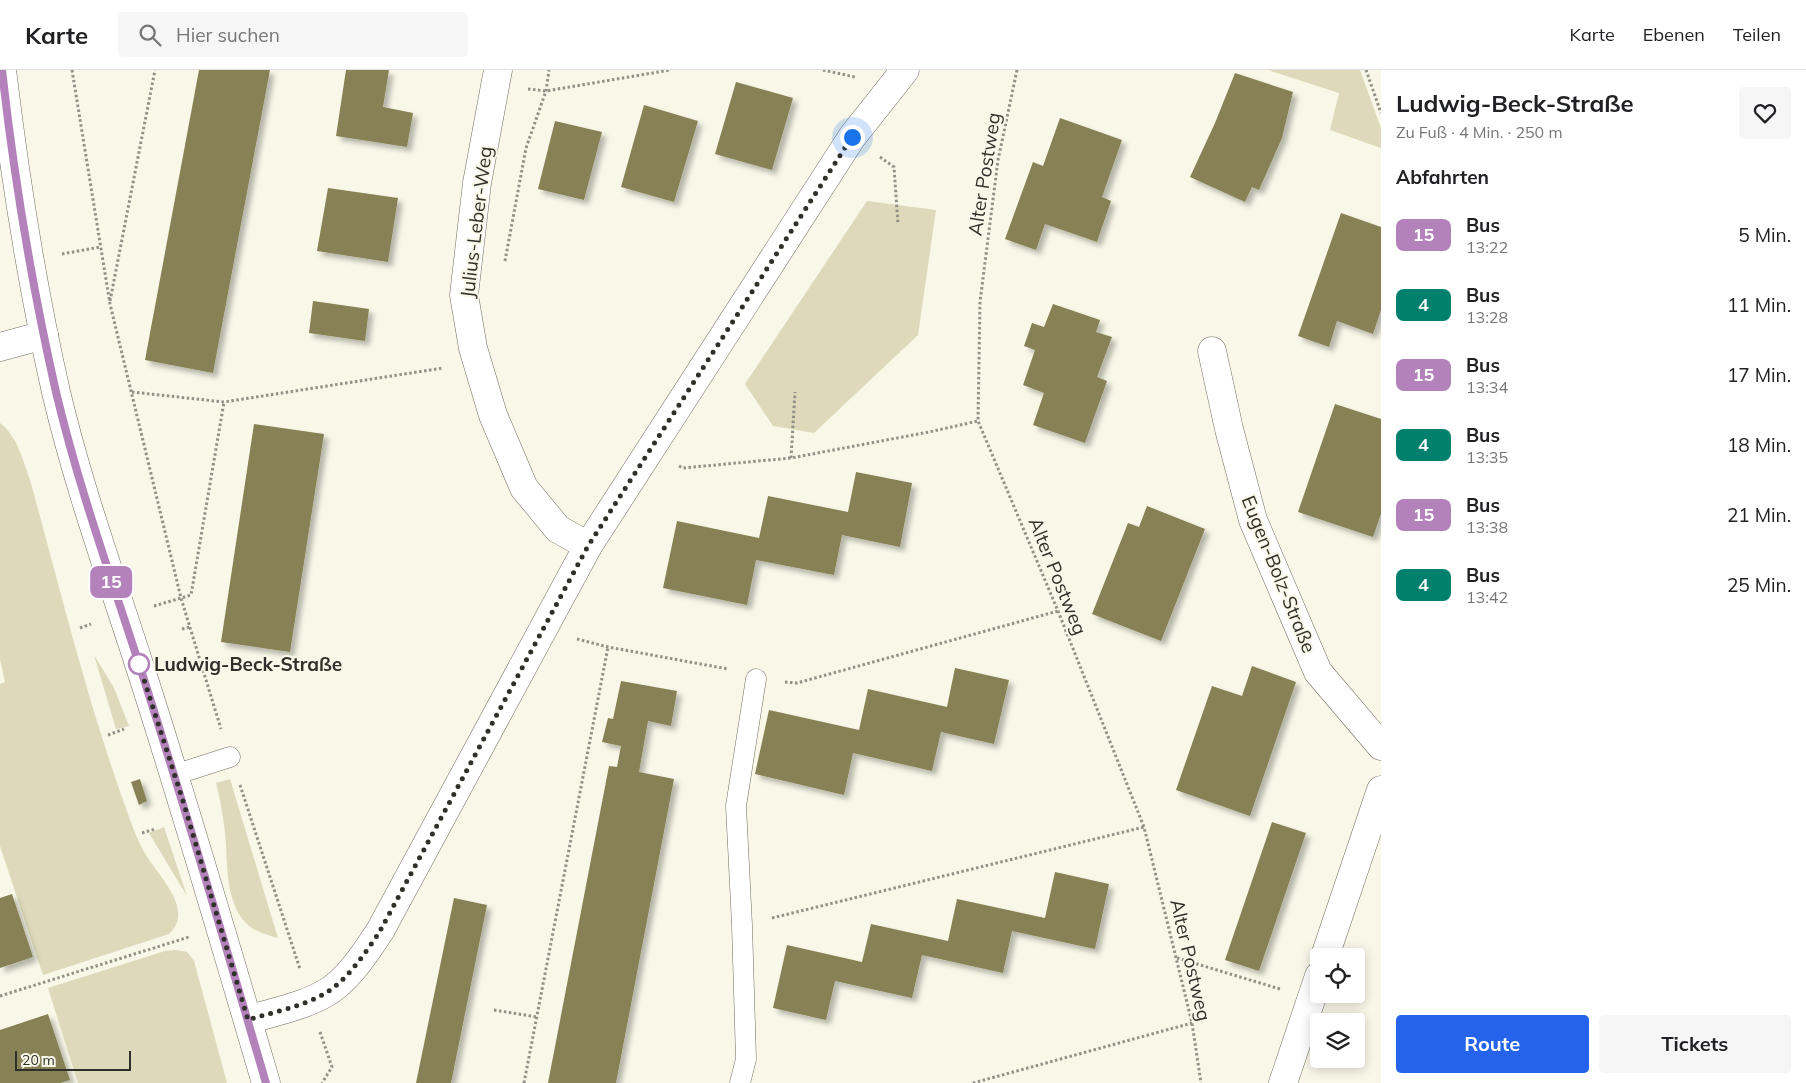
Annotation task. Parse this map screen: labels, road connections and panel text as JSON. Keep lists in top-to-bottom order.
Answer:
{
  "streets": {
    "street": ["Julius-Leber-Weg", "Eugen-Bolz-Straße"],
    "path": ["Alter Postweg"]
  },
  "places": ["Ludwig-Beck-Straße"],
  "lines": ["bus line 15"],
  "scale_bar": "20 m",
  "page": {
    "header": "Karte",
    "search": "Hier suchen",
    "nav": ["Karte", "Ebenen", "Teilen"],
    "on_map": "15",
    "heading": [
      ["Ludwig-Beck-Straße", "Zu Fuß · 4 Min. · 250 m"],
      "Abfahrten"
    ],
    "list": [
      {
        "mark": "15",
        "name": "Bus",
        "note": "13:22",
        "value": "5 Min."
      },
      {
        "mark": "4",
        "name": "Bus",
        "note": "13:28",
        "value": "11 Min."
      },
      {
        "mark": "15",
        "name": "Bus",
        "note": "13:34",
        "value": "17 Min."
      },
      {
        "mark": "4",
        "name": "Bus",
        "note": "13:35",
        "value": "18 Min."
      },
      {
        "mark": "15",
        "name": "Bus",
        "note": "13:38",
        "value": "21 Min."
      },
      {
        "mark": "4",
        "name": "Bus",
        "note": "13:42",
        "value": "25 Min."
      }
    ],
    "buttons": ["Route", "Tickets"],
    "scale": "20 m"
  }
}
